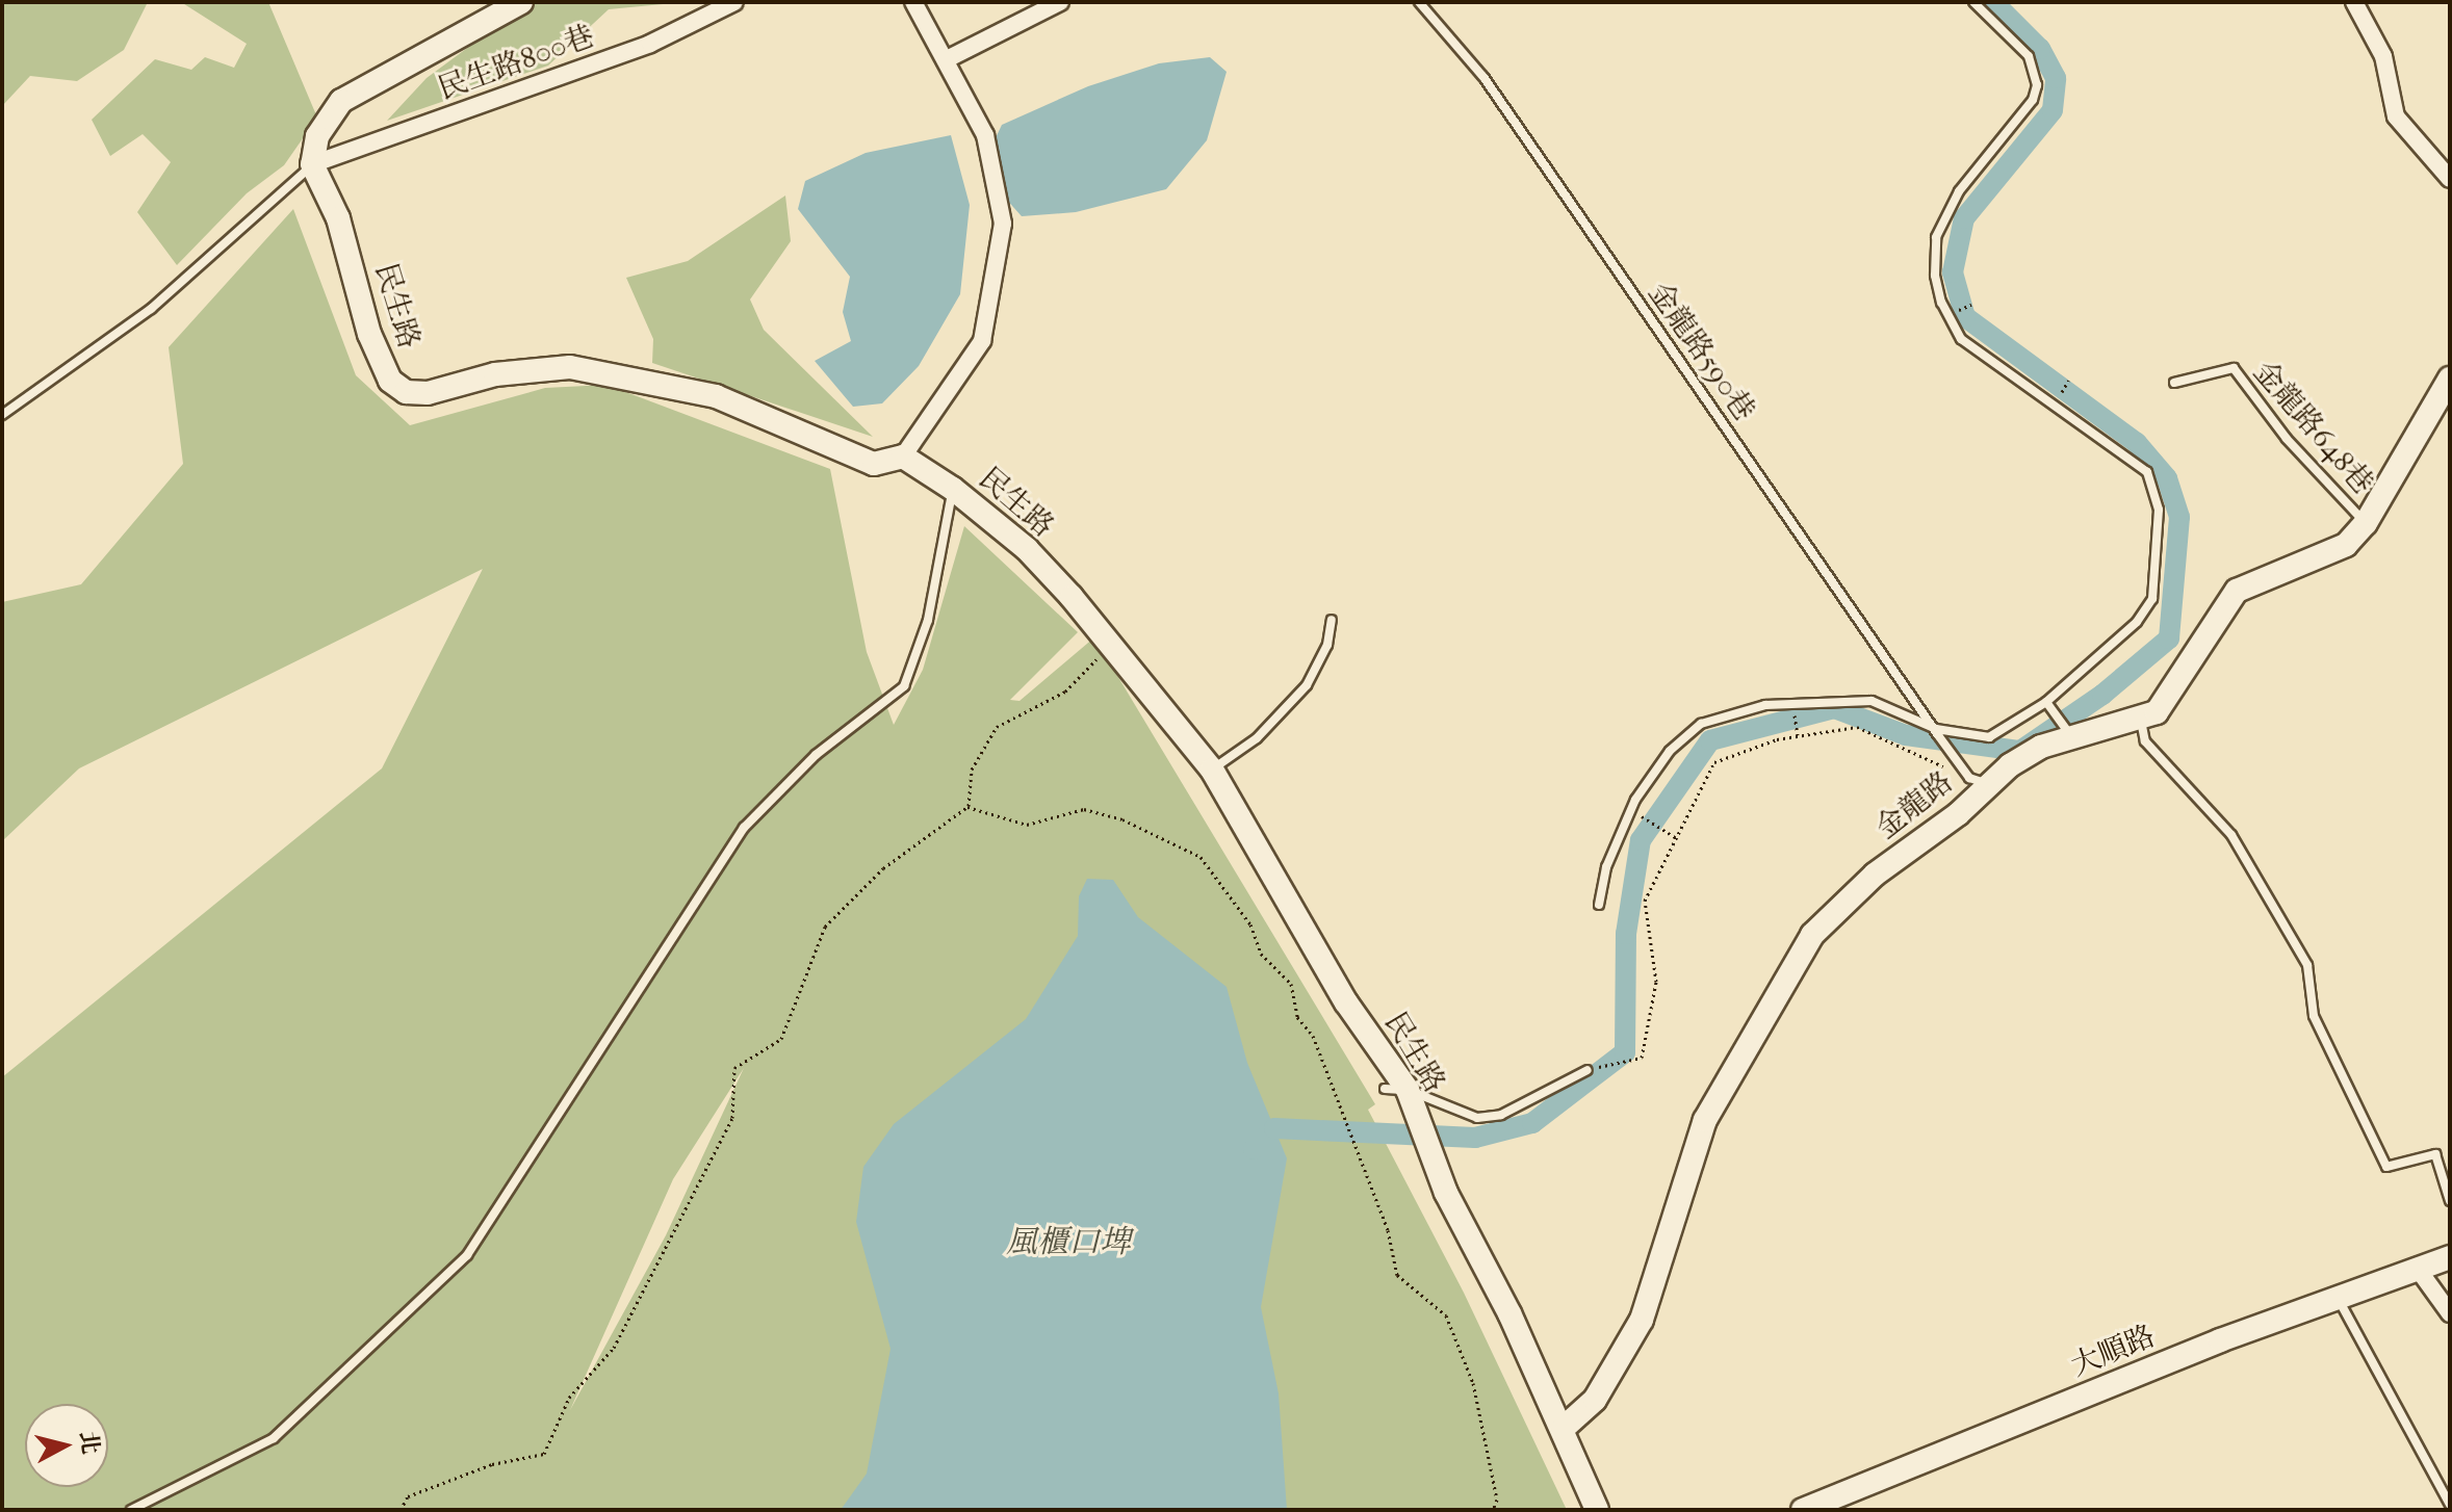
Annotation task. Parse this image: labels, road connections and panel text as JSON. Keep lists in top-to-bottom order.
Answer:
{
  "streets": {
    "street": [
      "民生路800巷",
      "民生路",
      "金龍路",
      "大順路"
    ],
    "lane": ["金龍路590巷", "金龍路648巷"]
  },
  "crossings": [
    ["民生路800巷", "民生路"],
    ["民生路", "金龍路"],
    ["金龍路590巷", "金龍路"]
  ],
  "water": ["風櫃口埤"],
  "north": "right"
}
